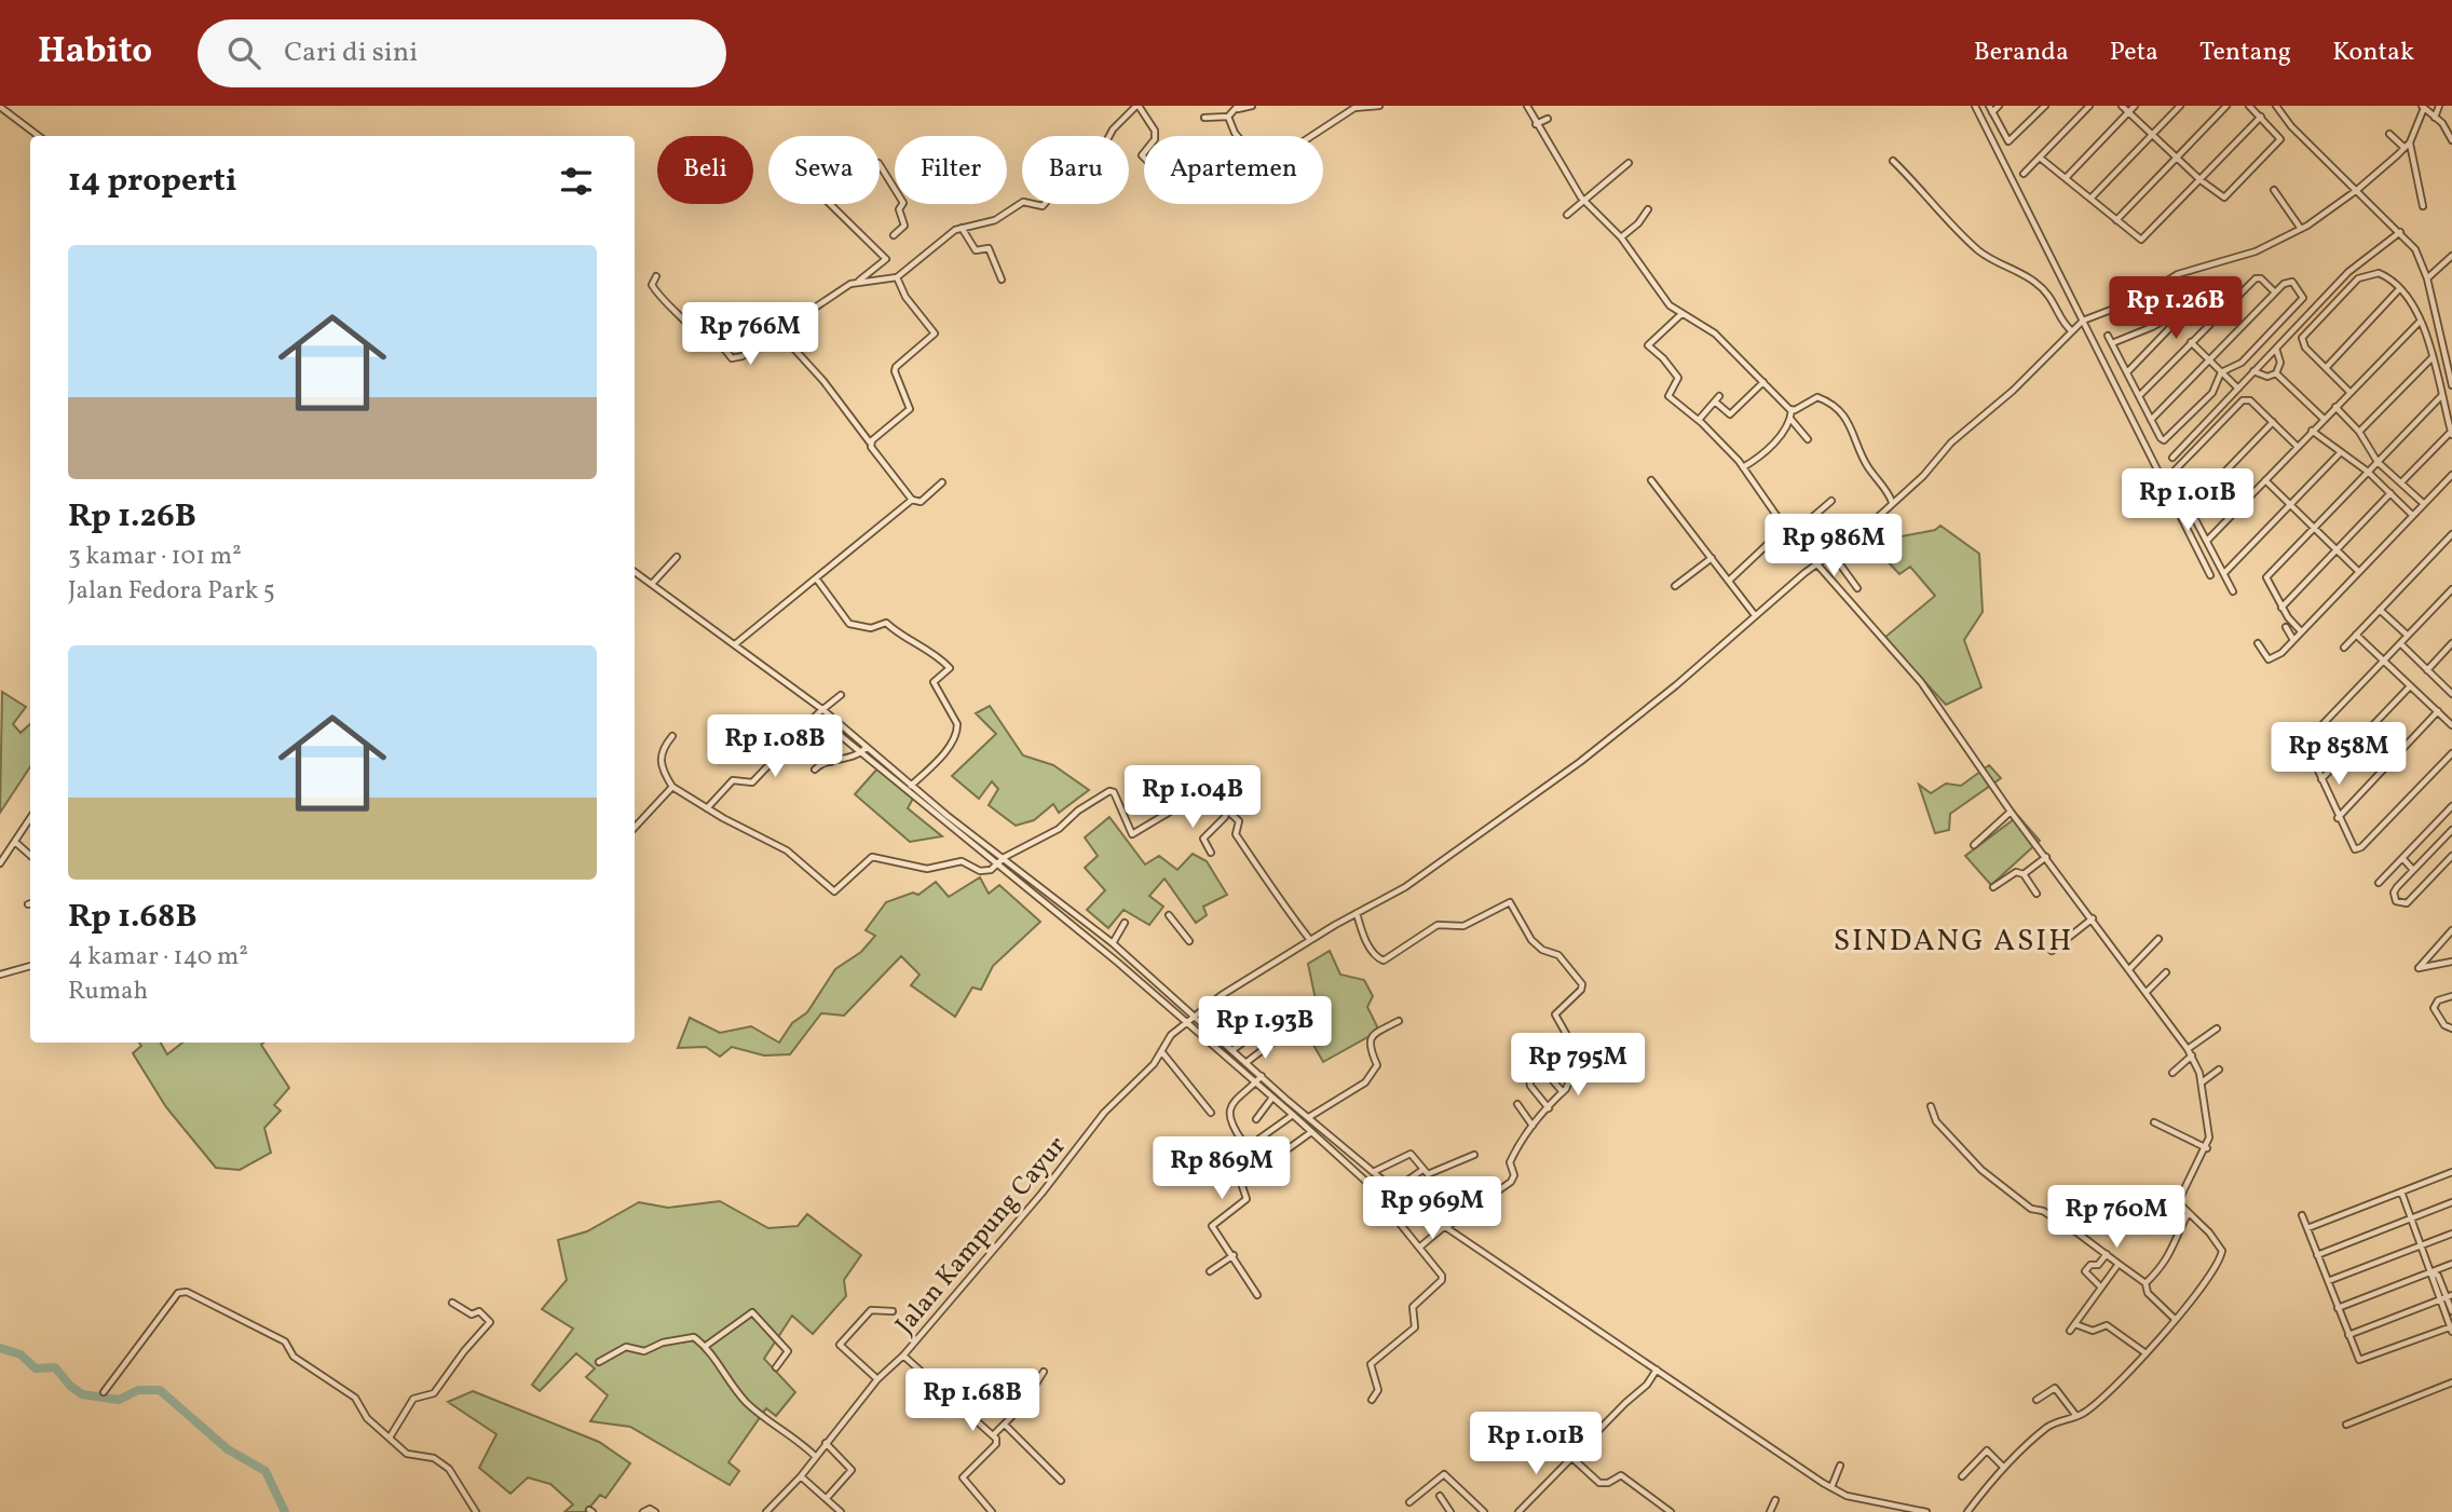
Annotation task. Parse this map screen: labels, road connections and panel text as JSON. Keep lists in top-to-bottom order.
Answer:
{
  "streets": {
    "street": ["Jalan Kampung Cayur"]
  },
  "districts": ["SINDANG ASIH"],
  "page": {
    "header": "Habito",
    "search": "Cari di sini",
    "nav": [
      "Beranda",
      "Peta",
      "Tentang",
      "Kontak"
    ],
    "chip": [
      "Beli",
      "Sewa",
      "Filter",
      "Baru",
      "Apartemen"
    ],
    "heading": "14 properti",
    "list": [
      {
        "name": "Rp 1.26B",
        "note": "3 kamar · 101 m² · Jalan Fedora Park 5"
      },
      {
        "name": "Rp 1.68B",
        "note": "4 kamar · 140 m² · Rumah"
      }
    ],
    "price": [
      "Rp 1.26B",
      "Rp 766M",
      "Rp 1.01B",
      "Rp 986M",
      "Rp 1.08B",
      "Rp 858M",
      "Rp 1.04B",
      "Rp 1.93B",
      "Rp 795M",
      "Rp 869M",
      "Rp 969M",
      "Rp 760M",
      "Rp 1.68B",
      "Rp 1.01B"
    ]
  }
}
